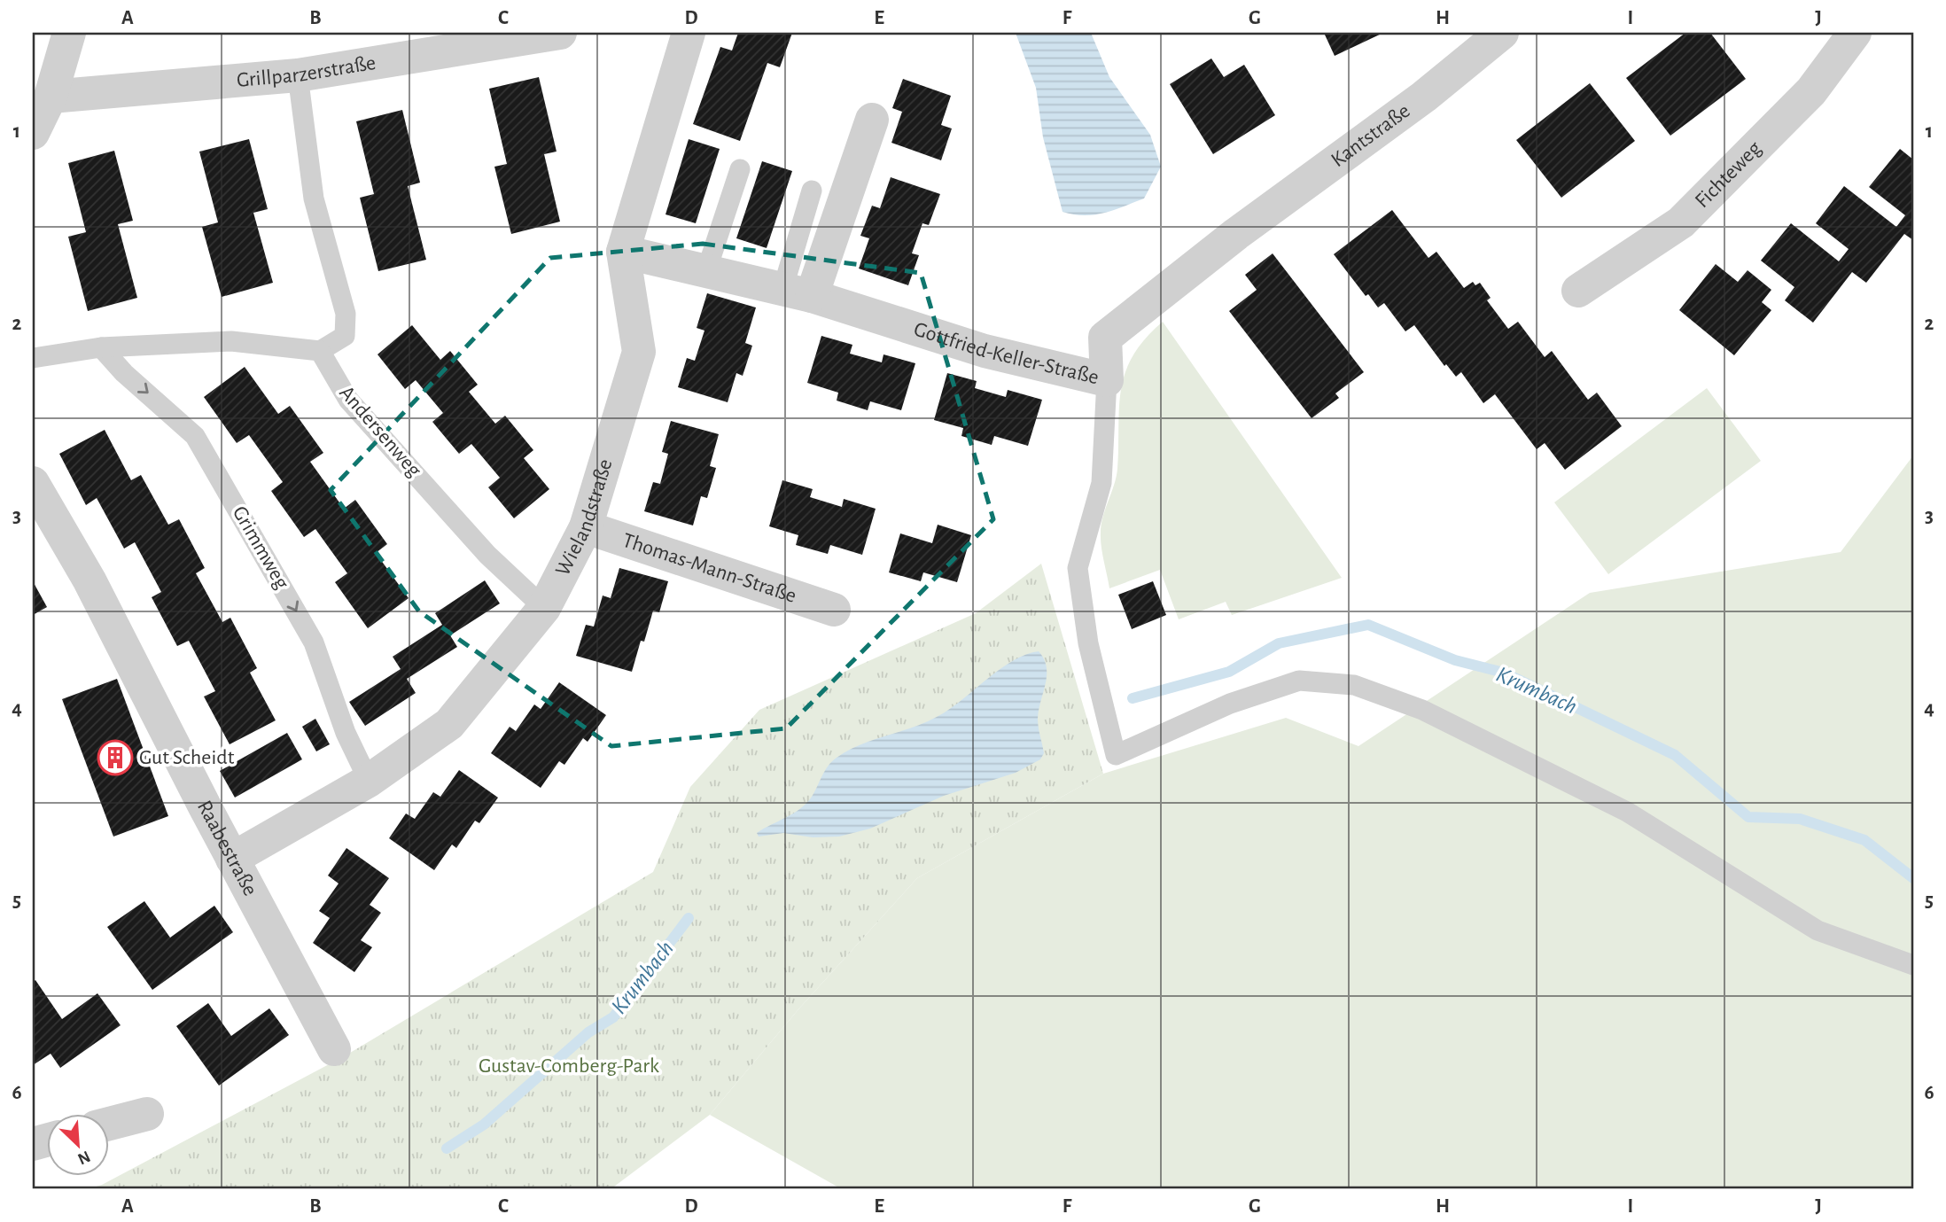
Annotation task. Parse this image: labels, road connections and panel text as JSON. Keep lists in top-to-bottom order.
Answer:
{
  "streets": {
    "street": [
      "Grillparzerstraße",
      "Kantstraße",
      "Fichteweg",
      "Gottfried-Keller-Straße",
      "Wielandstraße",
      "Thomas-Mann-Straße",
      "Raabestraße"
    ],
    "lane": ["Andersenweg", "Grimmweg"]
  },
  "crossings": [
    ["Kantstraße", "Gottfried-Keller-Straße"],
    ["Gottfried-Keller-Straße", "Wielandstraße"],
    ["Andersenweg", "Wielandstraße"],
    ["Wielandstraße", "Grimmweg"],
    ["Wielandstraße", "Thomas-Mann-Straße"],
    ["Wielandstraße", "Raabestraße"]
  ],
  "one_way": ["Grimmweg"],
  "water": ["Krumbach"],
  "parks": ["Gustav-Comberg-Park"],
  "places": {
    "building": ["Gut Scheidt"]
  },
  "north": "bottom right",
  "grid": {
    "columns": [
      "A",
      "B",
      "C",
      "D",
      "E",
      "F",
      "G",
      "H",
      "I",
      "J"
    ],
    "rows": [
      "1",
      "2",
      "3",
      "4",
      "5",
      "6"
    ]
  }
}
